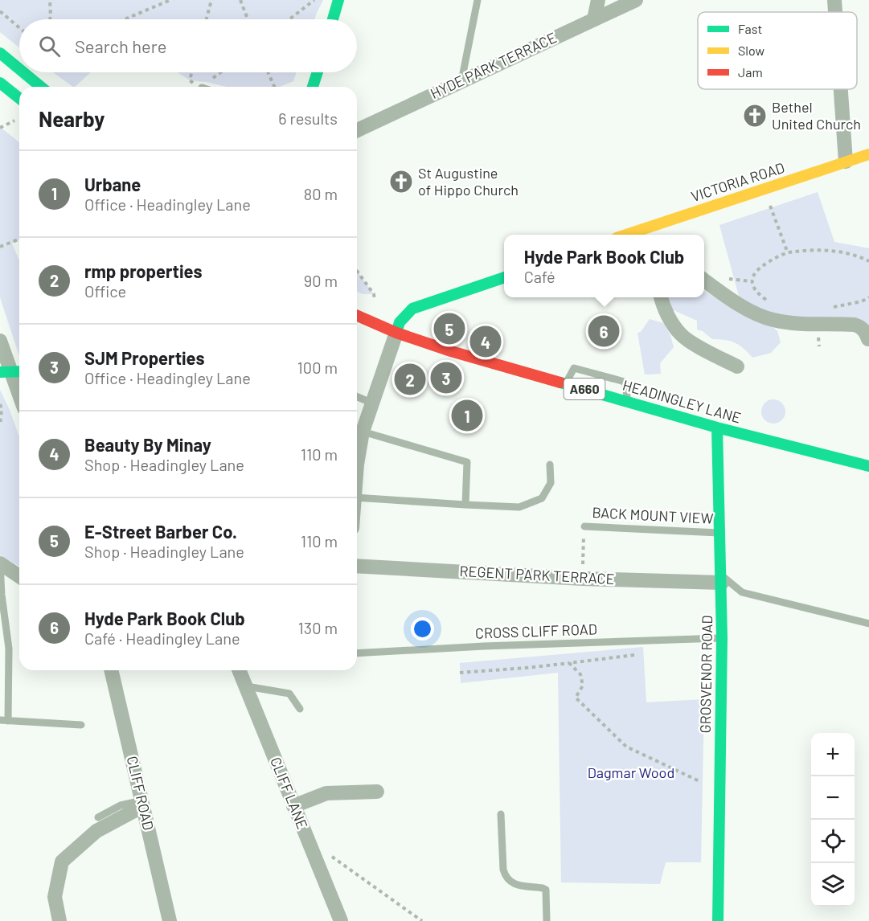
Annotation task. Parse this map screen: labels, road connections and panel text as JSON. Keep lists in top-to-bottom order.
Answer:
{
  "streets": {
    "main road": [
      "VICTORIA ROAD",
      "A660",
      "HEADINGLEY LANE",
      "GROSVENOR ROAD"
    ],
    "street": [
      "HYDE PARK TERRACE",
      "REGENT PARK TERRACE",
      "CLIFF ROAD",
      "CLIFF LANE"
    ],
    "lane": ["BACK MOUNT VIEW", "CROSS CLIFF ROAD"]
  },
  "crossings": [
    ["HEADINGLEY LANE", "GROSVENOR ROAD"],
    ["BACK MOUNT VIEW", "GROSVENOR ROAD"],
    ["REGENT PARK TERRACE", "GROSVENOR ROAD"],
    ["CROSS CLIFF ROAD", "GROSVENOR ROAD"]
  ],
  "parks": ["Dagmar Wood"],
  "places": {
    "church": ["Bethel United Church", "St Augustine of Hippo Church"]
  },
  "legend": ["Fast", "Slow", "Jam"],
  "page": {
    "search": "Search here",
    "heading": ["Nearby", "6 results"],
    "list": [
      {
        "mark": "1",
        "name": "Urbane",
        "note": "Office · Headingley Lane",
        "value": "80 m"
      },
      {
        "mark": "2",
        "name": "rmp properties",
        "note": "Office",
        "value": "90 m"
      },
      {
        "mark": "3",
        "name": "SJM Properties",
        "note": "Office · Headingley Lane",
        "value": "100 m"
      },
      {
        "mark": "4",
        "name": "Beauty By Minay",
        "note": "Shop · Headingley Lane",
        "value": "110 m"
      },
      {
        "mark": "5",
        "name": "E-Street Barber Co.",
        "note": "Shop · Headingley Lane",
        "value": "110 m"
      },
      {
        "mark": "6",
        "name": "Hyde Park Book Club",
        "note": "Café · Headingley Lane",
        "value": "130 m"
      }
    ],
    "popup": ["Hyde Park Book Club", "Café"],
    "pins": [
      "5",
      "6",
      "4",
      "3",
      "2",
      "1"
    ],
    "map_buttons": ["+", "−"]
  }
}
